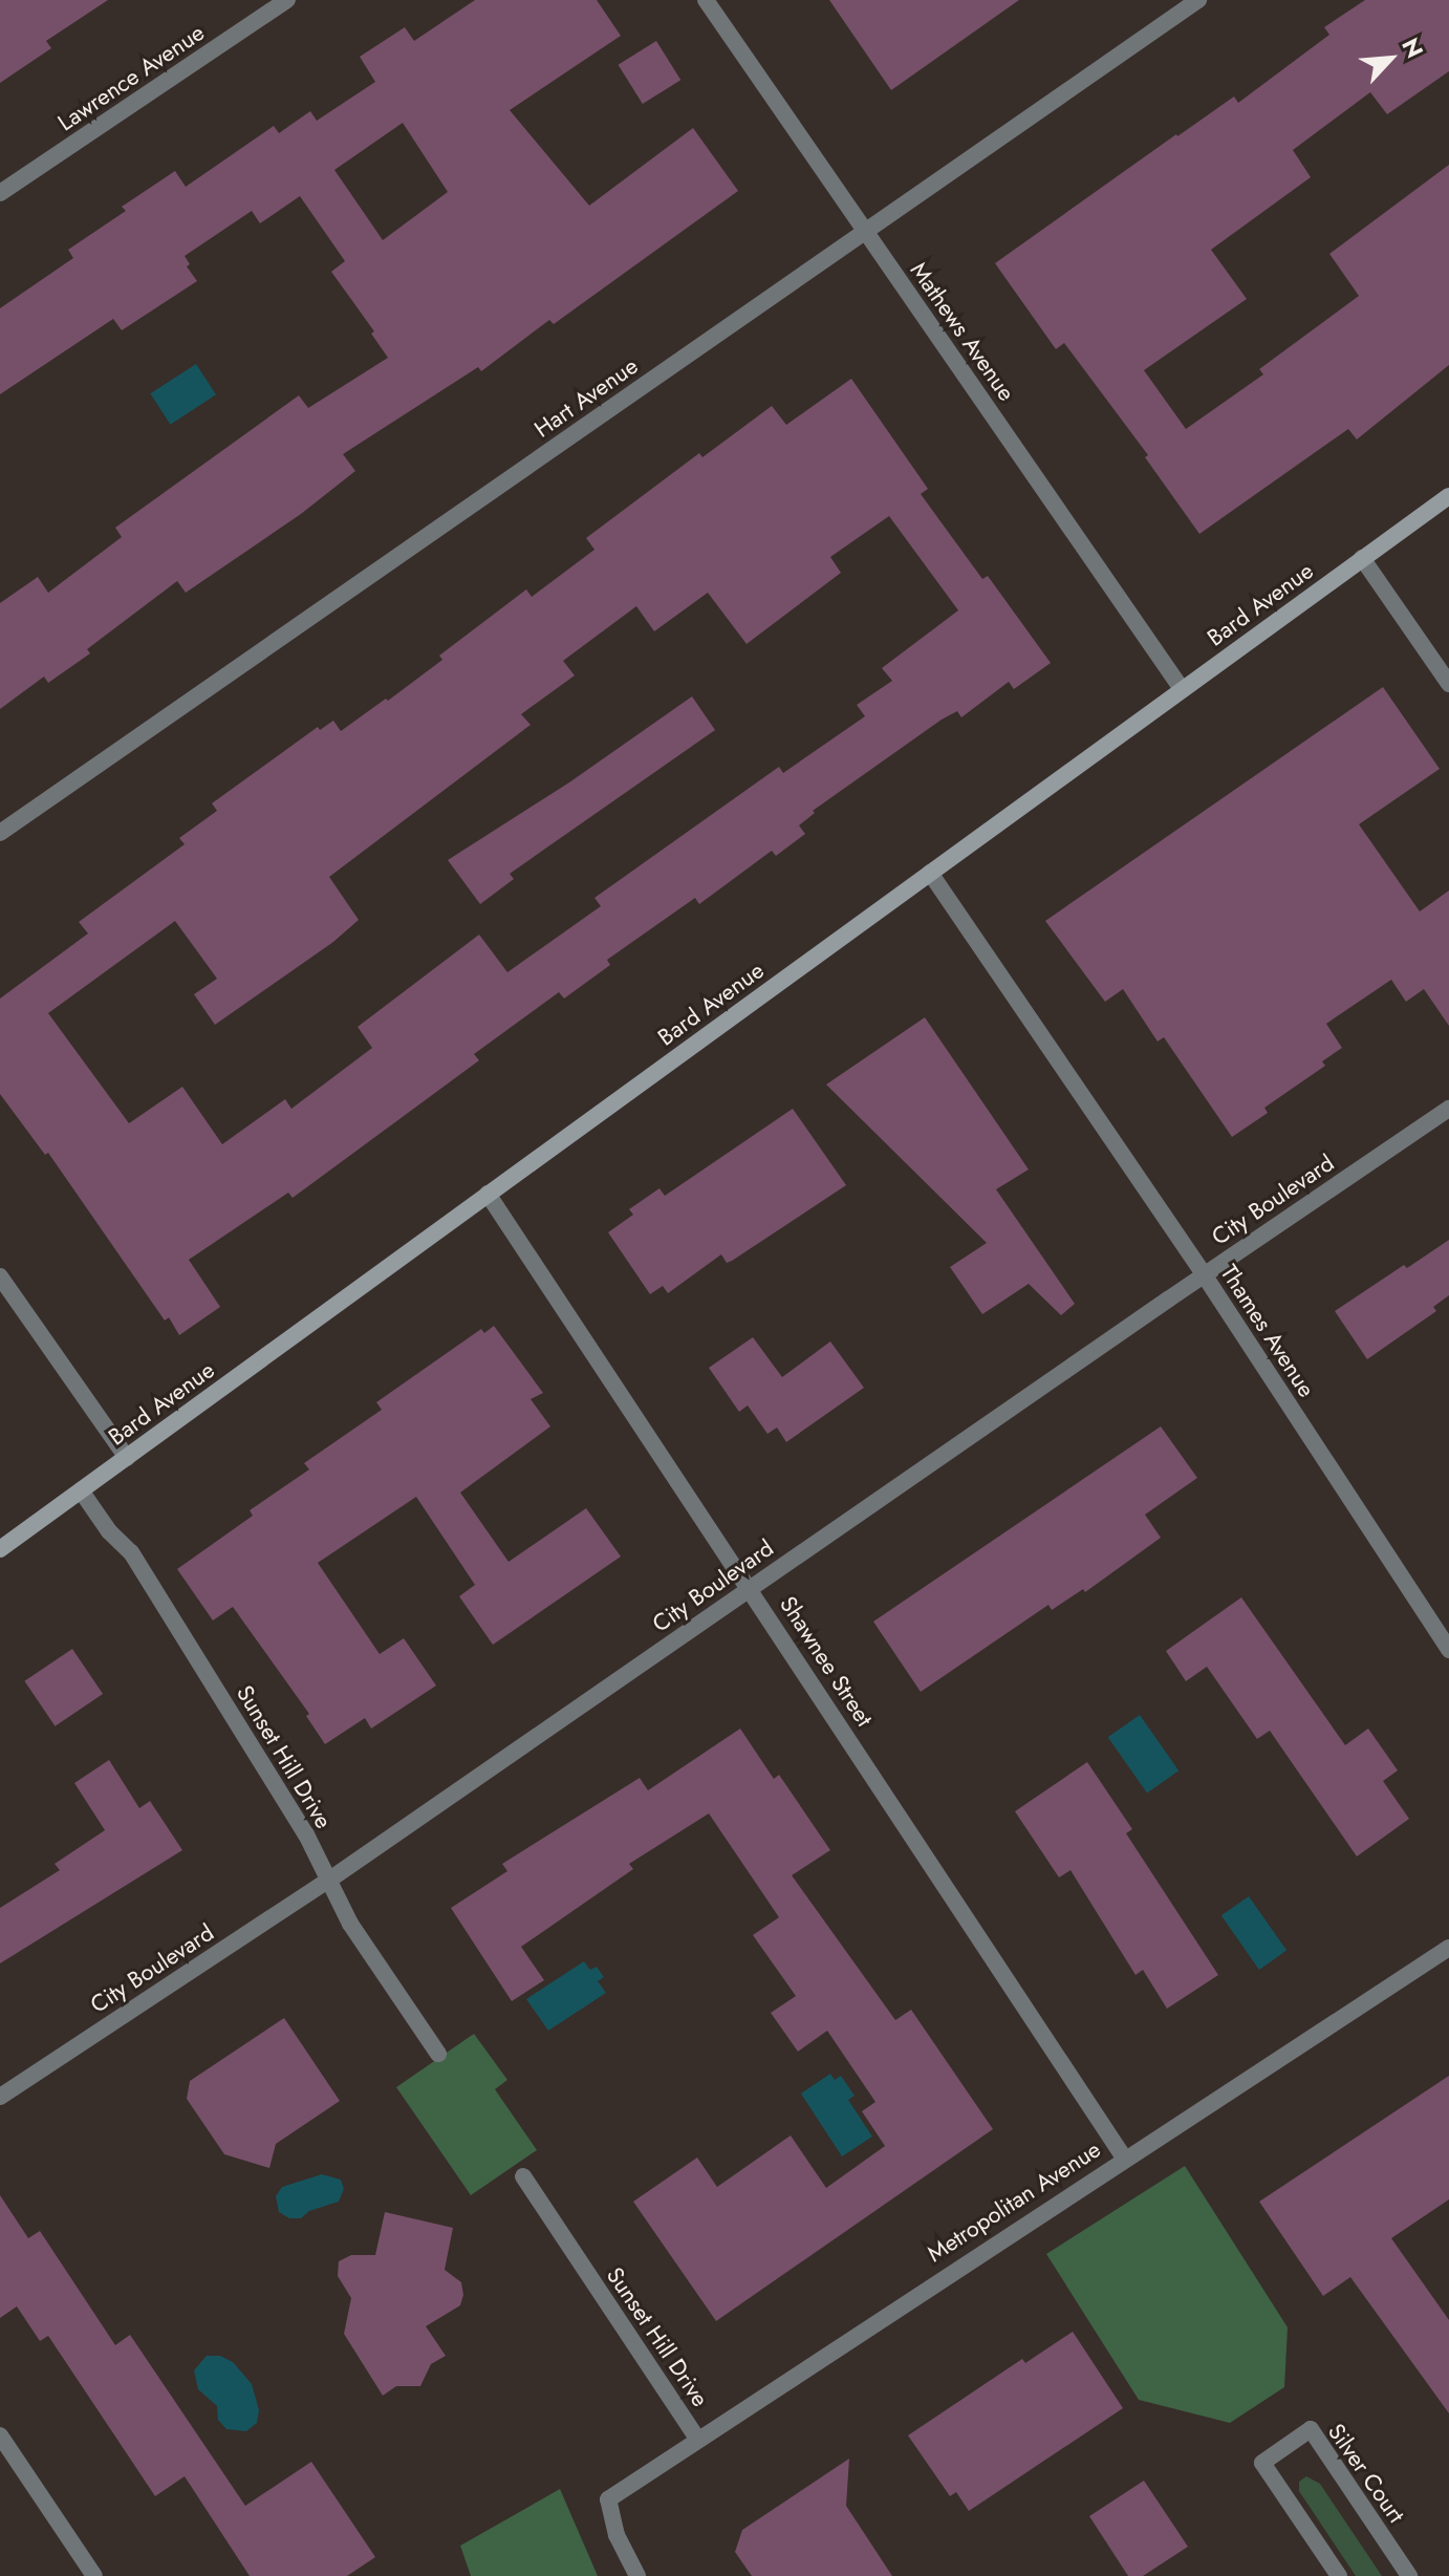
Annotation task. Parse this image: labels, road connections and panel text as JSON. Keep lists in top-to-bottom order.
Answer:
{
  "streets": {
    "street": [
      "Lawrence Avenue",
      "Mathews Avenue",
      "Hart Avenue",
      "Bard Avenue",
      "City Boulevard",
      "Thames Avenue",
      "Shawnee Street",
      "Sunset Hill Drive",
      "Metropolitan Avenue",
      "Silver Court"
    ]
  },
  "crossings": [
    ["Mathews Avenue", "Hart Avenue"],
    ["Mathews Avenue", "Bard Avenue"],
    ["Bard Avenue", "Thames Avenue"],
    ["Bard Avenue", "Shawnee Street"],
    ["Bard Avenue", "Sunset Hill Drive"],
    ["City Boulevard", "Thames Avenue"],
    ["City Boulevard", "Shawnee Street"],
    ["City Boulevard", "Sunset Hill Drive"],
    ["Shawnee Street", "Metropolitan Avenue"],
    ["Sunset Hill Drive", "Metropolitan Avenue"]
  ],
  "north": "top right"
}
